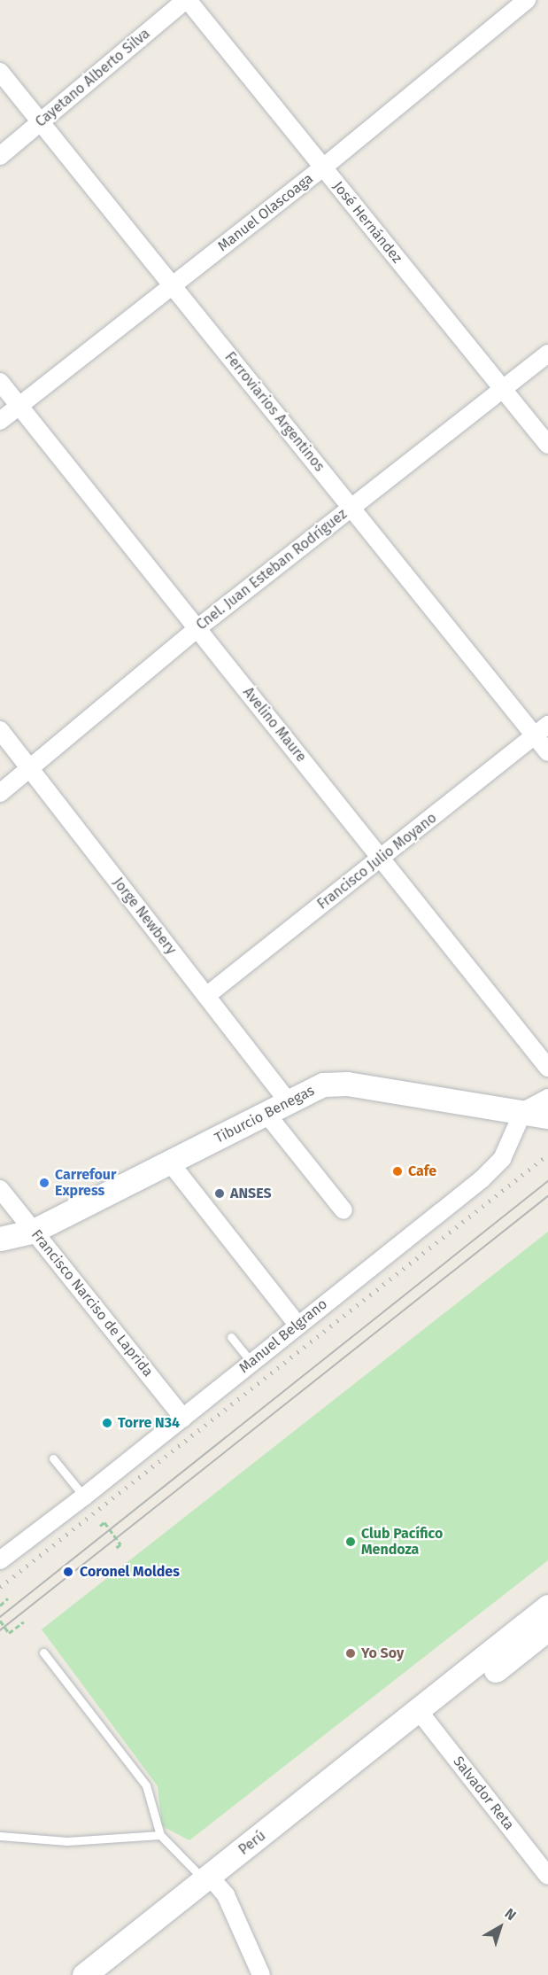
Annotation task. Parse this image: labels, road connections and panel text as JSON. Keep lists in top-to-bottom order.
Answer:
{
  "streets": {
    "main road": ["Tiburcio Benegas", "Perú"],
    "street": [
      "Cayetano Alberto Silva",
      "Manuel Olascoaga",
      "José Hernández",
      "Ferroviarios Argentinos",
      "Cnel. Juan Esteban Rodríguez",
      "Avelino Maure",
      "Francisco Julio Moyano",
      "Jorge Newbery",
      "Francisco Narciso de Laprida",
      "Manuel Belgrano",
      "Salvador Reta"
    ]
  },
  "crossings": [
    ["Cayetano Alberto Silva", "José Hernández"],
    ["Cayetano Alberto Silva", "Ferroviarios Argentinos"],
    ["Manuel Olascoaga", "José Hernández"],
    ["Manuel Olascoaga", "Ferroviarios Argentinos"],
    ["Manuel Olascoaga", "Avelino Maure"],
    ["José Hernández", "Cnel. Juan Esteban Rodríguez"],
    ["Ferroviarios Argentinos", "Cnel. Juan Esteban Rodríguez"],
    ["Ferroviarios Argentinos", "Francisco Julio Moyano"],
    ["Cnel. Juan Esteban Rodríguez", "Avelino Maure"],
    ["Cnel. Juan Esteban Rodríguez", "Jorge Newbery"],
    ["Avelino Maure", "Francisco Julio Moyano"],
    ["Francisco Julio Moyano", "Jorge Newbery"],
    ["Jorge Newbery", "Tiburcio Benegas"],
    ["Tiburcio Benegas", "Francisco Narciso de Laprida"],
    ["Tiburcio Benegas", "Manuel Belgrano"],
    ["Francisco Narciso de Laprida", "Manuel Belgrano"],
    ["Salvador Reta", "Perú"]
  ],
  "places": [
    "Cafe",
    "Carrefour Express",
    "ANSES",
    "Torre N34",
    "Club Pacífico Mendoza",
    "Coronel Moldes",
    "Yo Soy"
  ],
  "north": "top right"
}
